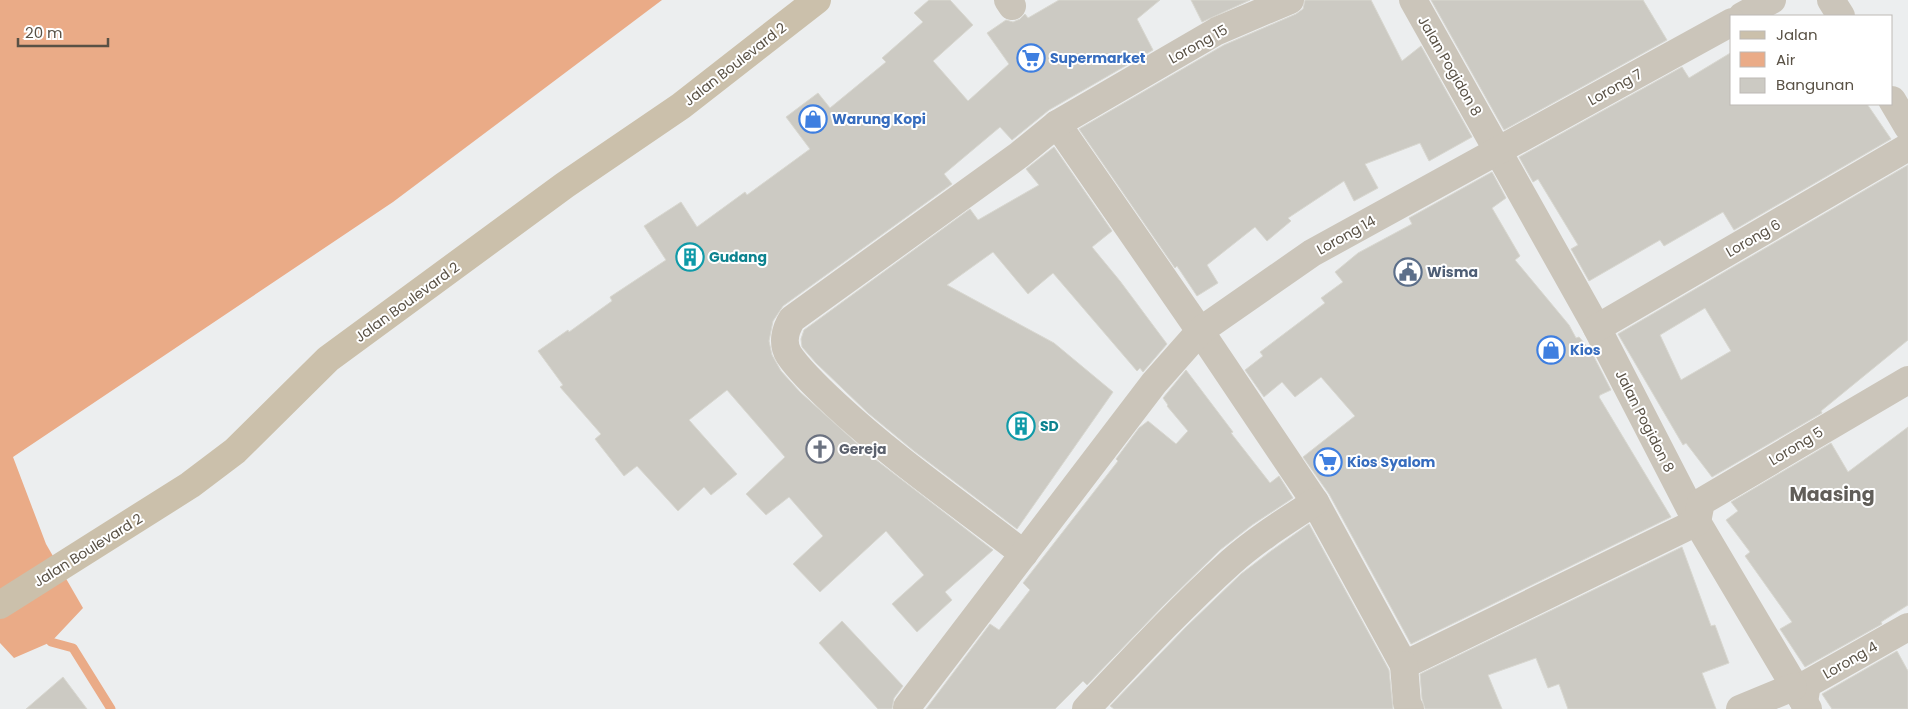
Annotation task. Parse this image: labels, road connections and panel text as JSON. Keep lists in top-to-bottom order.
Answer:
{
  "streets": {
    "main road": ["Jalan Boulevard 2"],
    "street": [
      "Lorong 15",
      "Jalan Pogidon 8",
      "Lorong 7",
      "Lorong 14",
      "Lorong 6",
      "Lorong 5",
      "Lorong 4"
    ]
  },
  "crossings": [
    ["Lorong 15", "Lorong 14"],
    ["Jalan Pogidon 8", "Lorong 7"],
    ["Jalan Pogidon 8", "Lorong 14"],
    ["Jalan Pogidon 8", "Lorong 6"],
    ["Jalan Pogidon 8", "Lorong 5"],
    ["Jalan Pogidon 8", "Lorong 4"],
    ["Lorong 7", "Lorong 14"]
  ],
  "districts": ["Maasing"],
  "places": {
    "supermarket": ["Supermarket", "Kios Syalom"],
    "shop": ["Warung Kopi", "Kios"],
    "building": ["Gudang", "SD"],
    "public building": ["Wisma"],
    "church": ["Gereja"]
  },
  "legend": ["Jalan", "Air", "Bangunan"],
  "scale_bar": "20 m"
}
